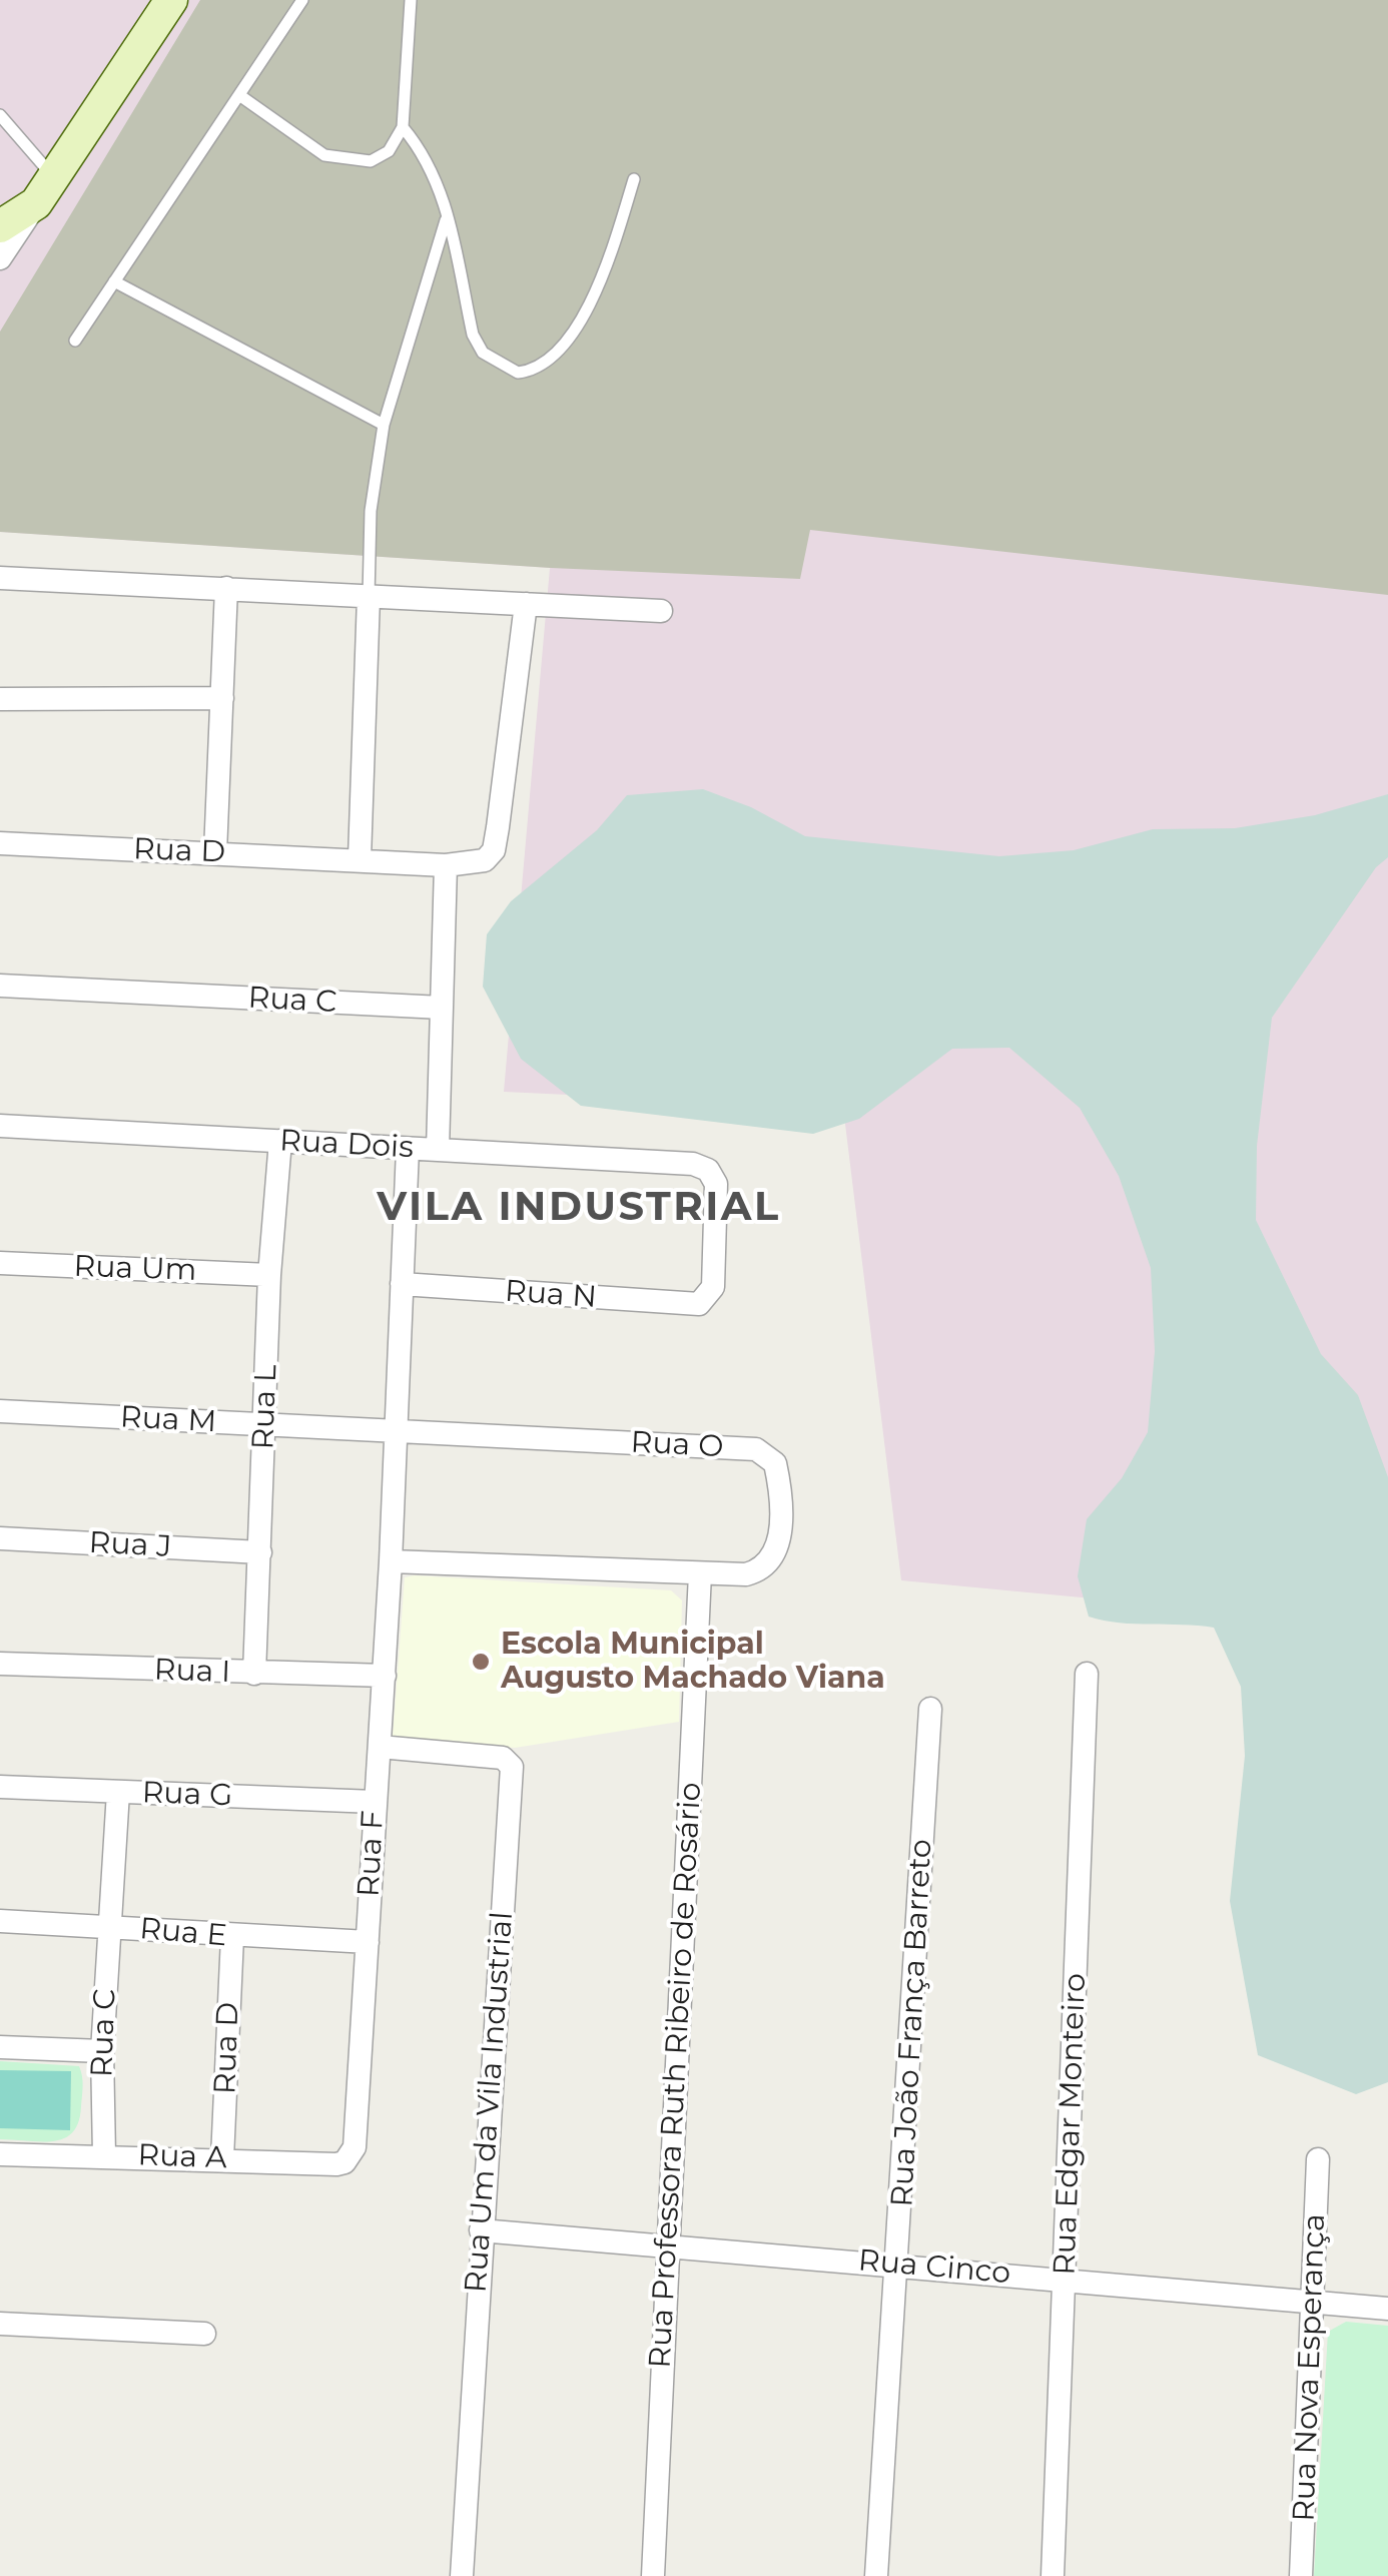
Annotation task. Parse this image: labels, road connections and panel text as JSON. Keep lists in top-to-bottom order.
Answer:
{
  "streets": {
    "street": [
      "Rua D",
      "Rua C",
      "Rua Dois",
      "Rua Um",
      "Rua N",
      "Rua L",
      "Rua M",
      "Rua O",
      "Rua J",
      "Rua I",
      "Rua G",
      "Rua F",
      "Rua E",
      "Rua João França Barreto",
      "Rua Professora Ruth Ribeiro de Rosário",
      "Rua Um da Vila Industrial",
      "Rua Edgar Monteiro",
      "Rua A",
      "Rua Cinco",
      "Rua Nova Esperança"
    ]
  },
  "crossings": [
    ["Rua D", "Rua E"],
    ["Rua D", "Rua A"],
    ["Rua C", "Rua G"],
    ["Rua C", "Rua E"],
    ["Rua C", "Rua A"],
    ["Rua Dois", "Rua N"],
    ["Rua Dois", "Rua L"],
    ["Rua Dois", "Rua F"],
    ["Rua Um", "Rua L"],
    ["Rua N", "Rua F"],
    ["Rua L", "Rua M"],
    ["Rua L", "Rua J"],
    ["Rua L", "Rua I"],
    ["Rua M", "Rua O"],
    ["Rua M", "Rua F"],
    ["Rua O", "Rua F"],
    ["Rua O", "Rua Professora Ruth Ribeiro de Rosário"],
    ["Rua I", "Rua F"],
    ["Rua G", "Rua F"],
    ["Rua F", "Rua E"],
    ["Rua F", "Rua Um da Vila Industrial"],
    ["Rua F", "Rua A"],
    ["Rua João França Barreto", "Rua Cinco"],
    ["Rua Professora Ruth Ribeiro de Rosário", "Rua Cinco"],
    ["Rua Um da Vila Industrial", "Rua Cinco"],
    ["Rua Edgar Monteiro", "Rua Cinco"],
    ["Rua Cinco", "Rua Nova Esperança"]
  ],
  "districts": ["VILA INDUSTRIAL"],
  "places": ["Escola Municipal Augusto Machado Viana"]
}
